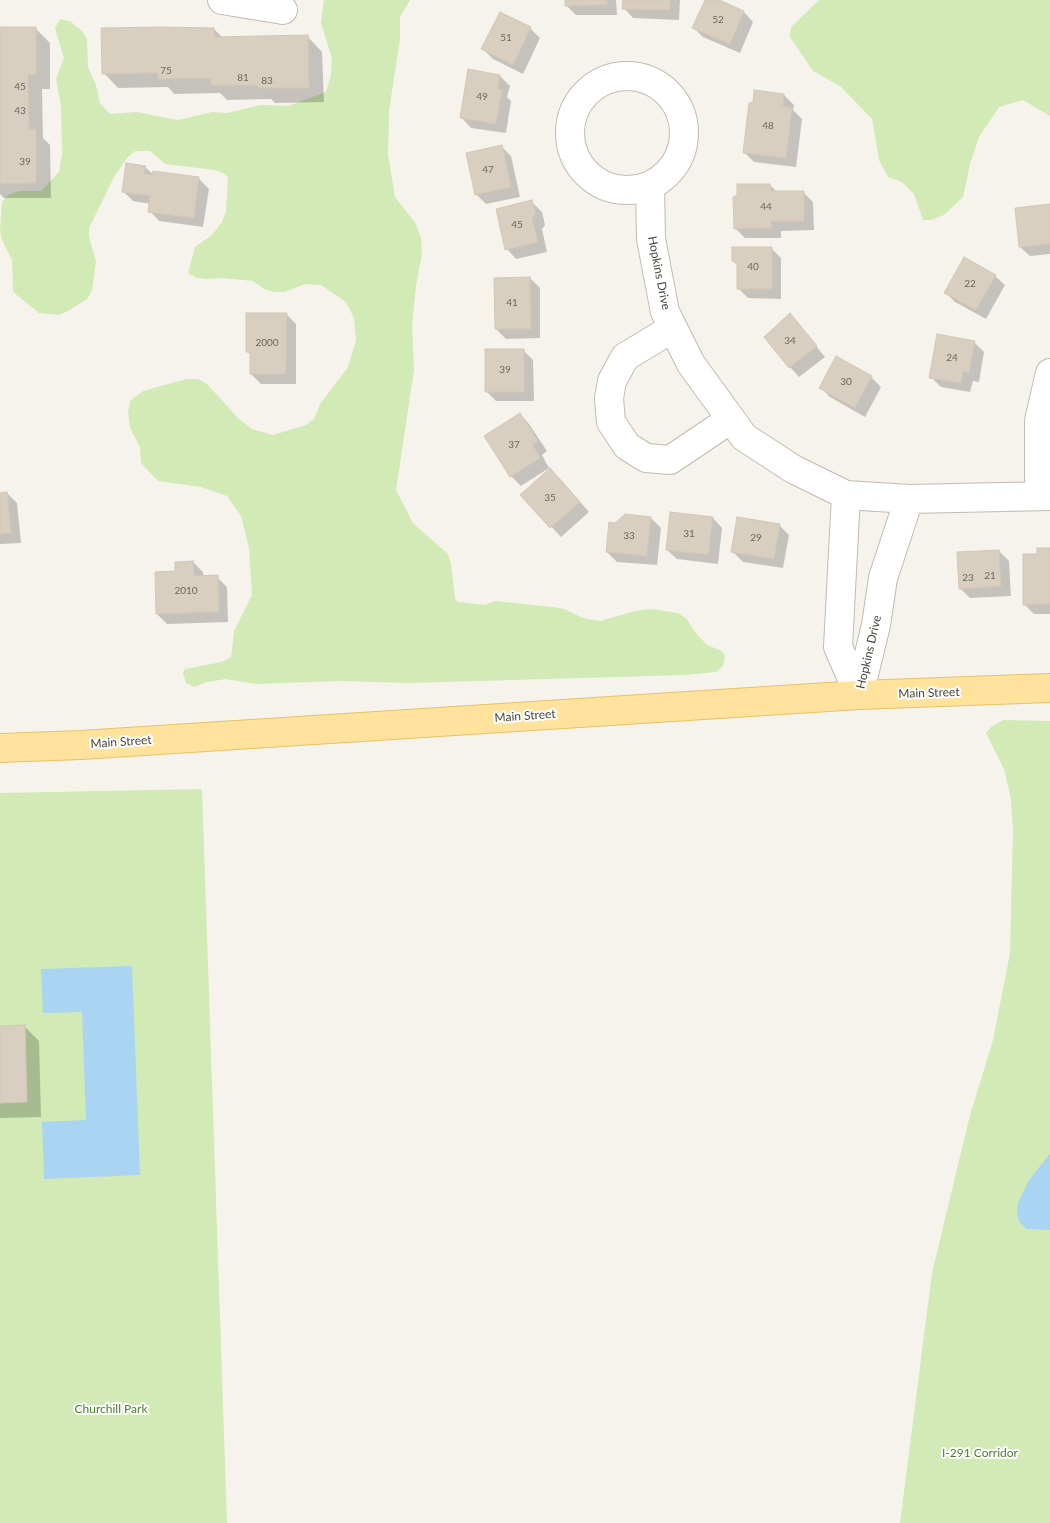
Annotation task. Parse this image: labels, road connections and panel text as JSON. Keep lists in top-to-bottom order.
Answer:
{
  "streets": {
    "main road": ["Main Street"],
    "street": ["Hopkins Drive"]
  },
  "crossings": [
    ["Hopkins Drive", "Main Street"]
  ],
  "parks": ["Churchill Park", "I-291 Corridor"],
  "house_numbers": [
    "52",
    "51",
    "75",
    "81",
    "83",
    "45",
    "49",
    "43",
    "48",
    "39",
    "47",
    "44",
    "45",
    "40",
    "22",
    "41",
    "34",
    "2000",
    "24",
    "39",
    "30",
    "37",
    "35",
    "31",
    "33",
    "29",
    "21",
    "23",
    "2010"
  ]
}
